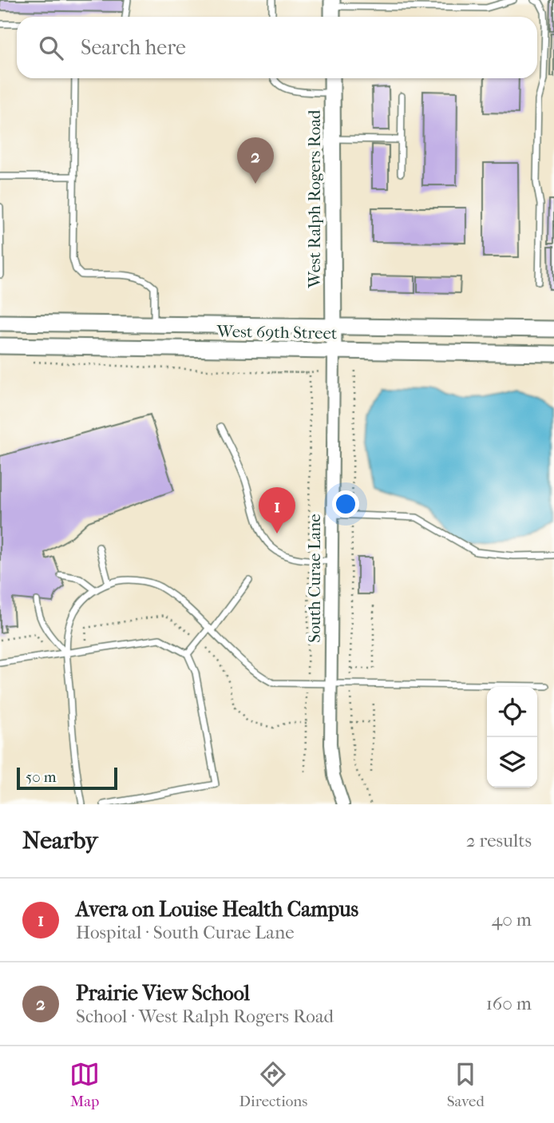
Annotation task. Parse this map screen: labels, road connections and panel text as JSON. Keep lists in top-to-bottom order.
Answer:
{
  "streets": {
    "main road": ["West Ralph Rogers Road", "West 69th Street"],
    "street": ["South Curae Lane"]
  },
  "crossings": [
    ["West Ralph Rogers Road", "West 69th Street"],
    ["West Ralph Rogers Road", "South Curae Lane"],
    ["West 69th Street", "South Curae Lane"]
  ],
  "scale_bar": "50 m",
  "page": {
    "search": "Search here",
    "pins": ["2", "1"],
    "scale": "50 m",
    "heading": ["Nearby", "2 results"],
    "list": [
      {
        "mark": "1",
        "name": "Avera on Louise Health Campus",
        "note": "Hospital · South Curae Lane",
        "value": "40 m"
      },
      {
        "mark": "2",
        "name": "Prairie View School",
        "note": "School · West Ralph Rogers Road",
        "value": "160 m"
      }
    ],
    "nav": ["Map", "Directions", "Saved"]
  }
}
